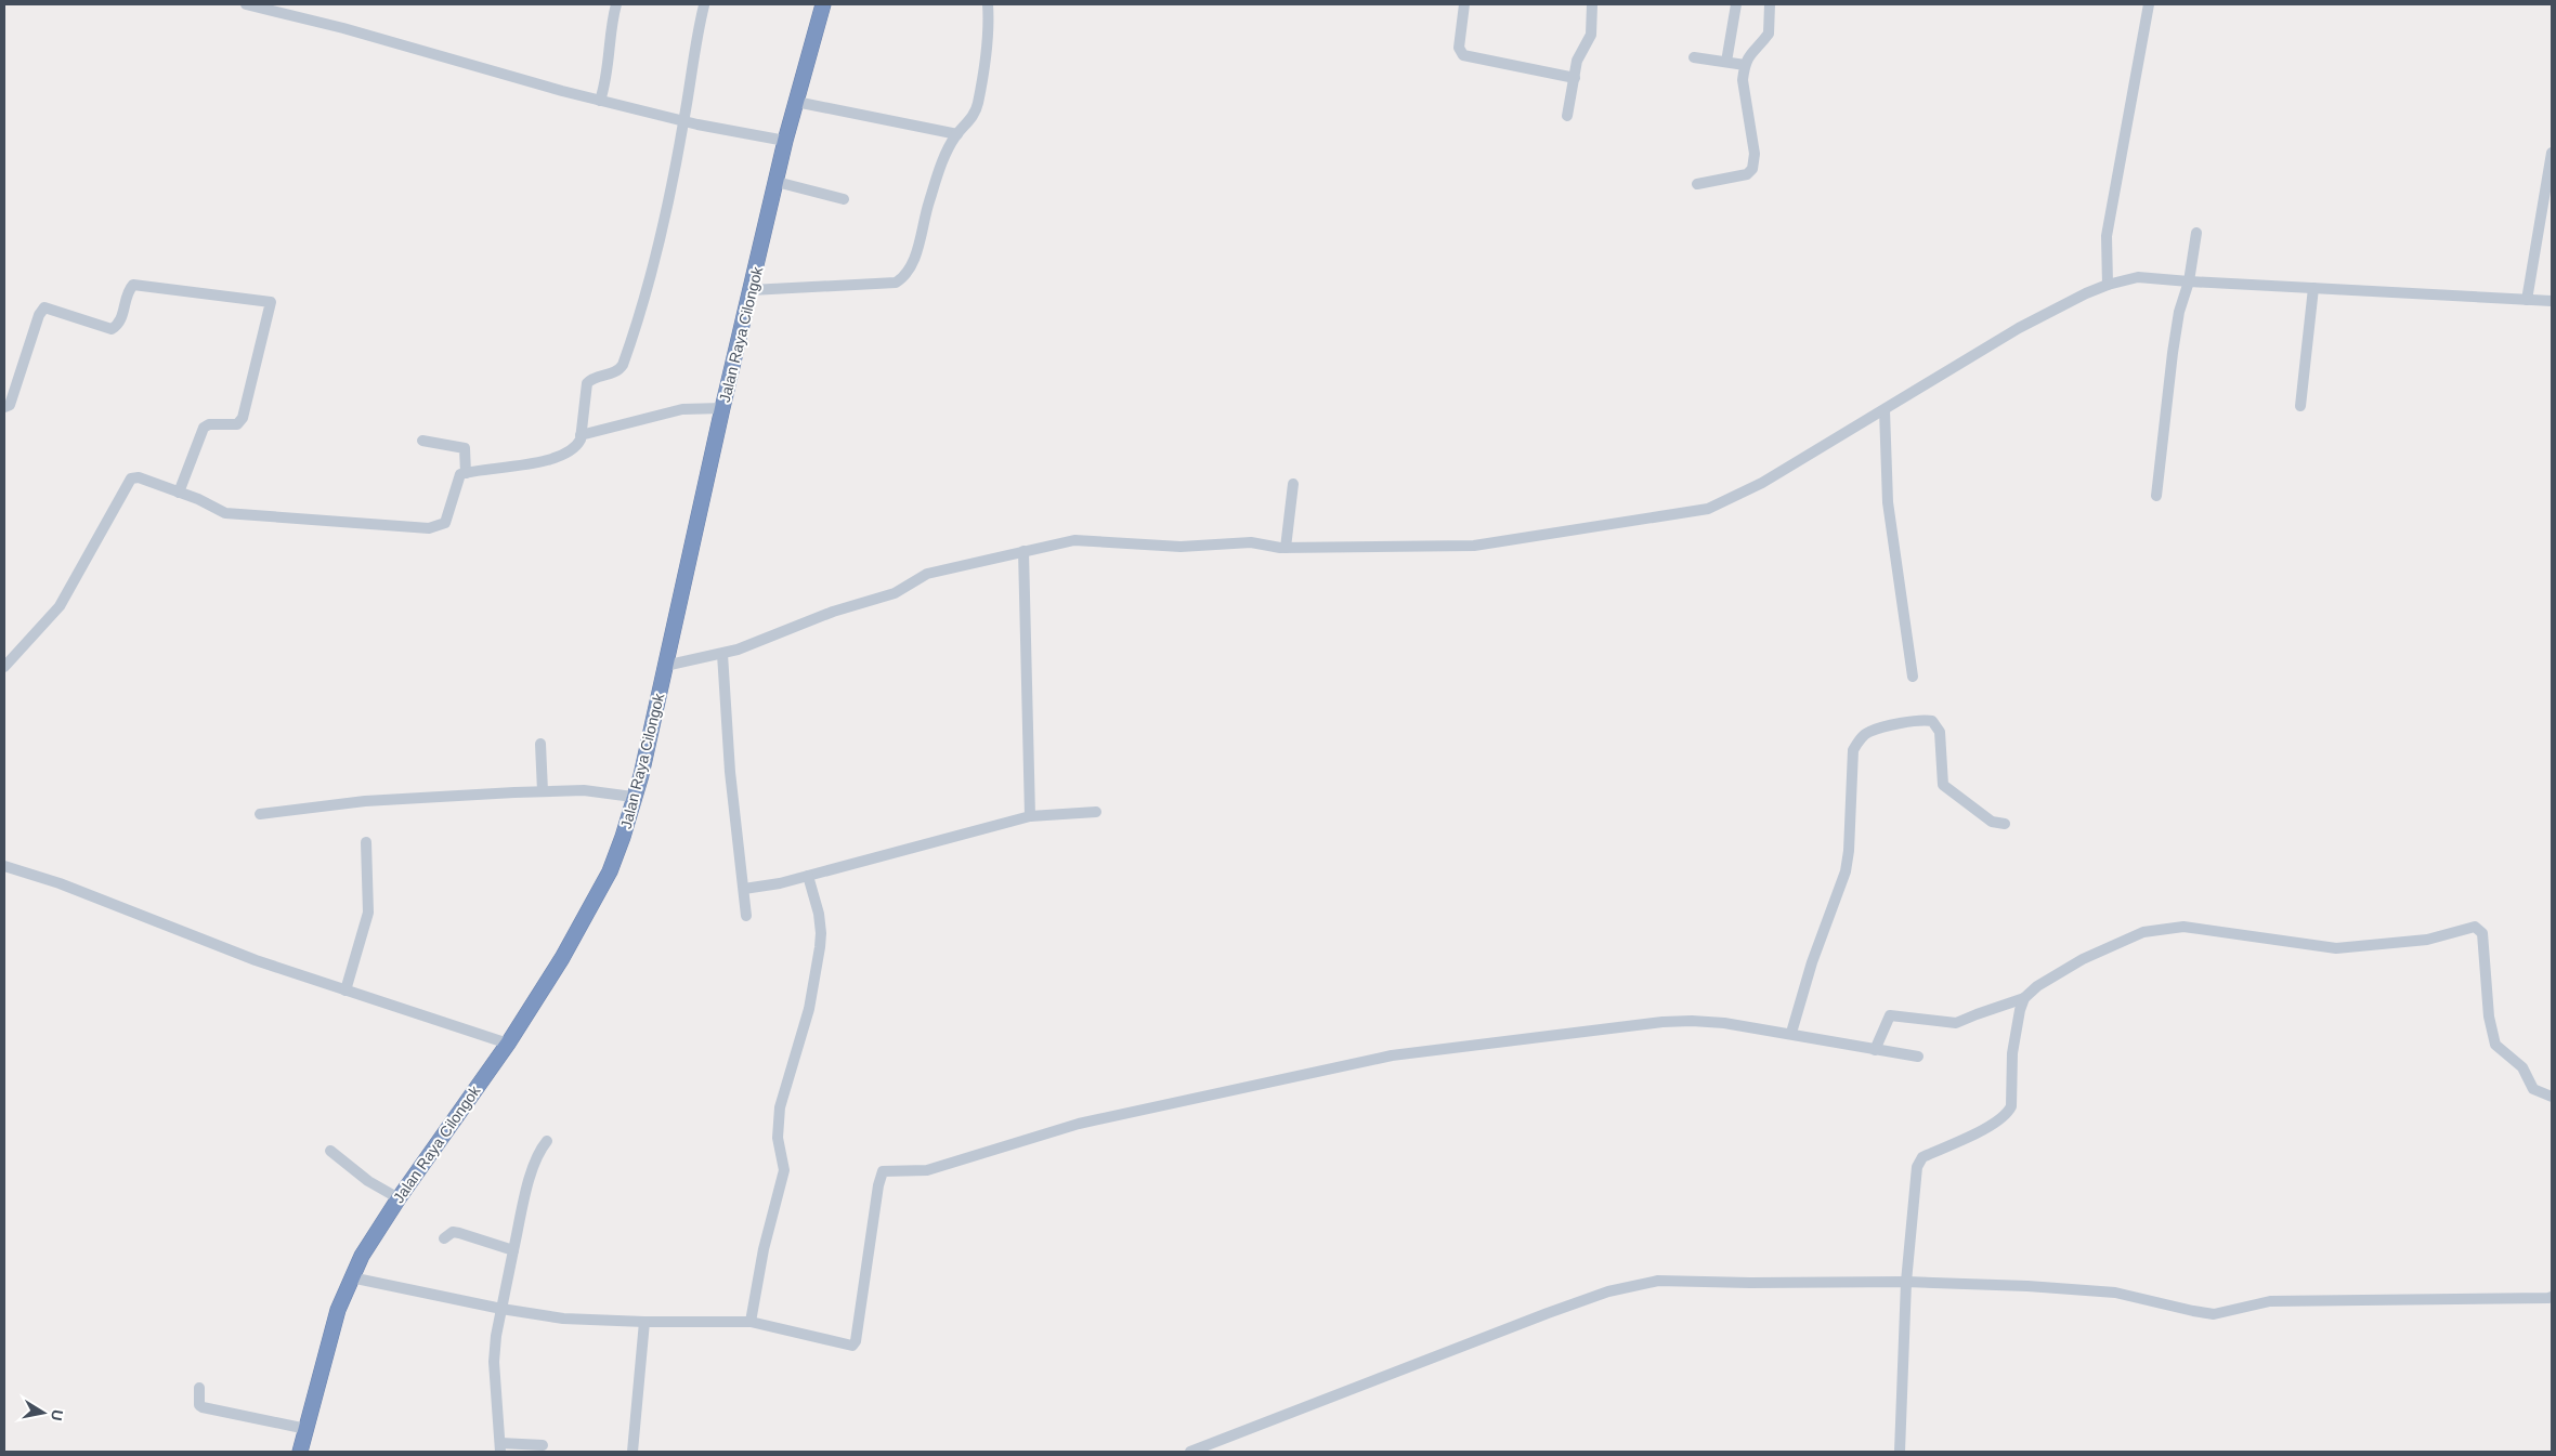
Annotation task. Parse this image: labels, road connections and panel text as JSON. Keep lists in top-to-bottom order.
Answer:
{
  "streets": {
    "highway": ["Jalan Raya Cilongok"]
  },
  "north": "right"
}
